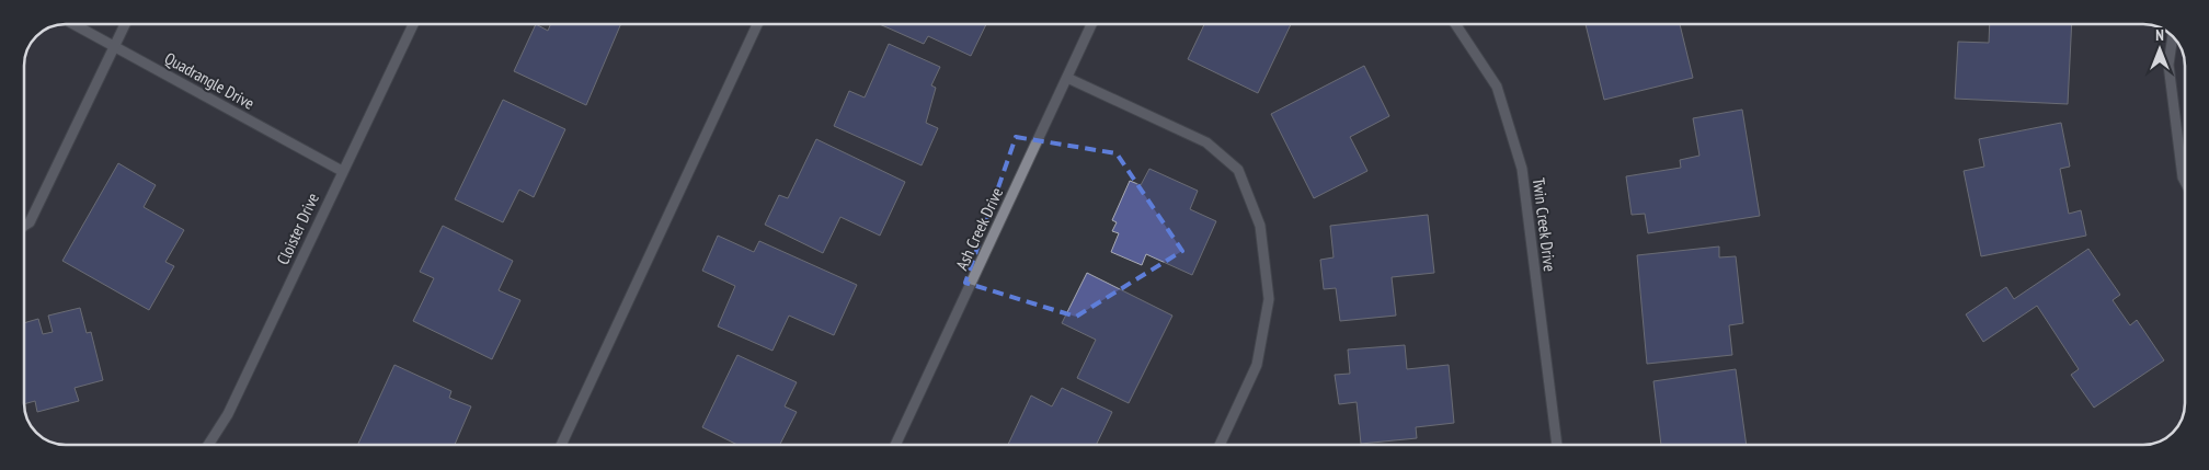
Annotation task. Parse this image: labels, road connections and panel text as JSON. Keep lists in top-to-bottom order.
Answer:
{
  "streets": {
    "street": [
      "Quadrangle Drive",
      "Twin Creek Drive",
      "Cloister Drive",
      "Ash Creek Drive"
    ]
  },
  "crossings": [
    ["Quadrangle Drive", "Cloister Drive"]
  ],
  "north": "top"
}
